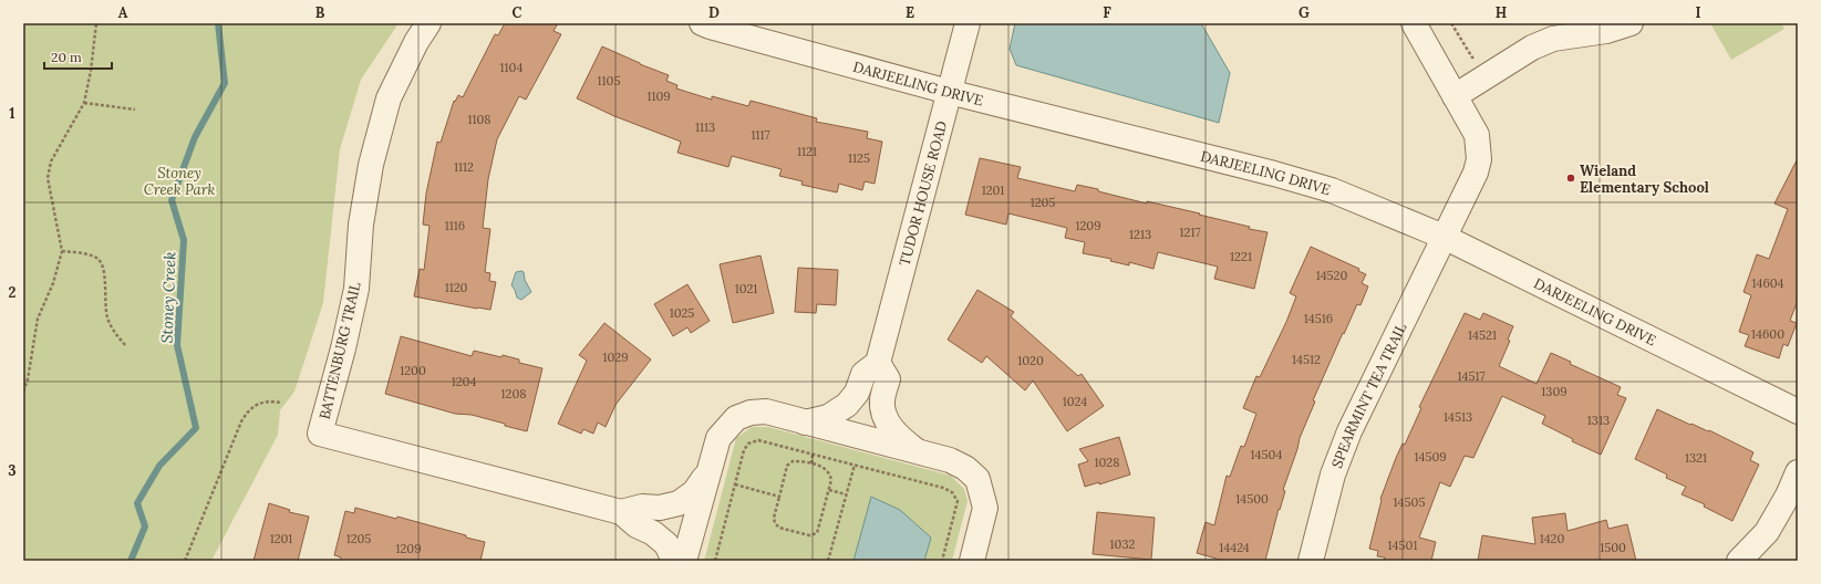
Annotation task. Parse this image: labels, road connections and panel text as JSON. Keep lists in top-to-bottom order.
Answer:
{
  "streets": {
    "street": [
      "DARJEELING DRIVE",
      "TUDOR HOUSE ROAD",
      "BATTENBURG TRAIL",
      "SPEARMINT TEA TRAIL"
    ]
  },
  "crossings": [
    ["DARJEELING DRIVE", "TUDOR HOUSE ROAD"],
    ["DARJEELING DRIVE", "SPEARMINT TEA TRAIL"]
  ],
  "water": ["Stoney Creek"],
  "parks": ["Stoney Creek Park"],
  "places": ["Wieland Elementary School"],
  "house_numbers": [
    "1104",
    "1105",
    "1109",
    "1108",
    "1113",
    "1117",
    "1121",
    "1125",
    "1112",
    "1201",
    "1205",
    "1116",
    "1209",
    "1217",
    "1213",
    "1221",
    "14520",
    "14604",
    "1120",
    "1021",
    "1025",
    "14516",
    "14600",
    "14521",
    "1029",
    "14512",
    "1020",
    "1200",
    "14517",
    "1204",
    "1309",
    "1208",
    "1024",
    "14513",
    "1313",
    "14504",
    "14509",
    "1321",
    "1028",
    "14500",
    "14505",
    "1201",
    "1205",
    "1420",
    "1032",
    "14501",
    "14424",
    "1500",
    "1209"
  ],
  "scale_bar": "20 m",
  "grid": {
    "columns": [
      "A",
      "B",
      "C",
      "D",
      "E",
      "F",
      "G",
      "H",
      "I"
    ],
    "rows": ["1", "2", "3"]
  }
}
